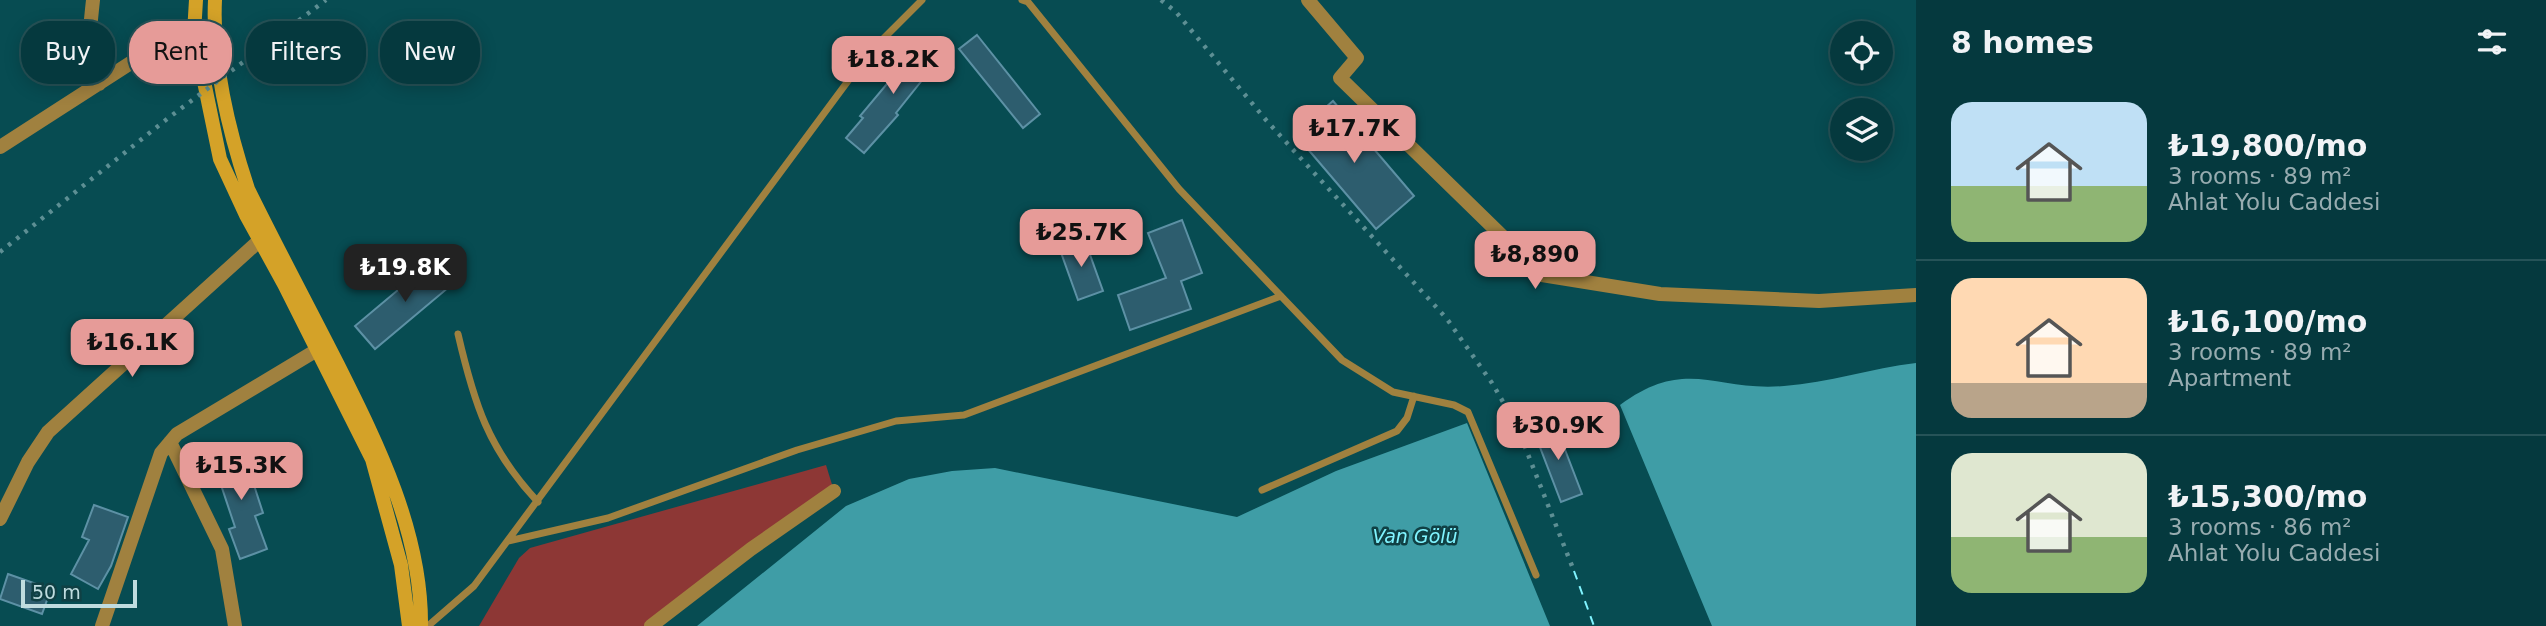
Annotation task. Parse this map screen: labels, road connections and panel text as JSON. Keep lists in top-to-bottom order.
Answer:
{
  "water": ["Van Gölü"],
  "scale_bar": "50 m",
  "page": {
    "heading": "8 homes",
    "chip": [
      "Buy",
      "Rent",
      "Filters",
      "New"
    ],
    "price": [
      "₺18.2K",
      "₺17.7K",
      "₺25.7K",
      "₺8,890",
      "₺19.8K",
      "₺16.1K",
      "₺30.9K",
      "₺15.3K"
    ],
    "list": [
      {
        "name": "₺19,800/mo",
        "note": "3 rooms · 89 m² · Ahlat Yolu Caddesi"
      },
      {
        "name": "₺16,100/mo",
        "note": "3 rooms · 89 m² · Apartment"
      },
      {
        "name": "₺15,300/mo",
        "note": "3 rooms · 86 m² · Ahlat Yolu Caddesi"
      }
    ],
    "scale": "50 m"
  }
}
